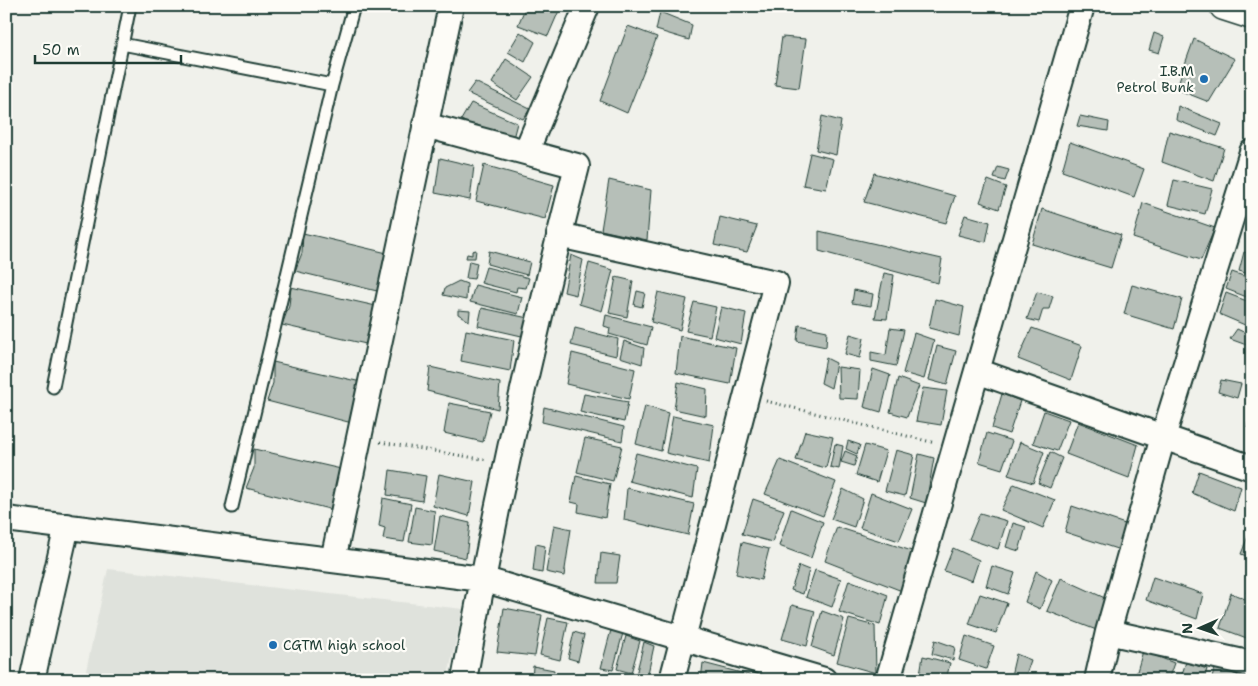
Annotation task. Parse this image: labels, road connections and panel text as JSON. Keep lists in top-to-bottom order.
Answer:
{
  "places": ["I.B.M Petrol Bunk", "CGTM high school"],
  "scale_bar": "50 m",
  "north": "left"
}
